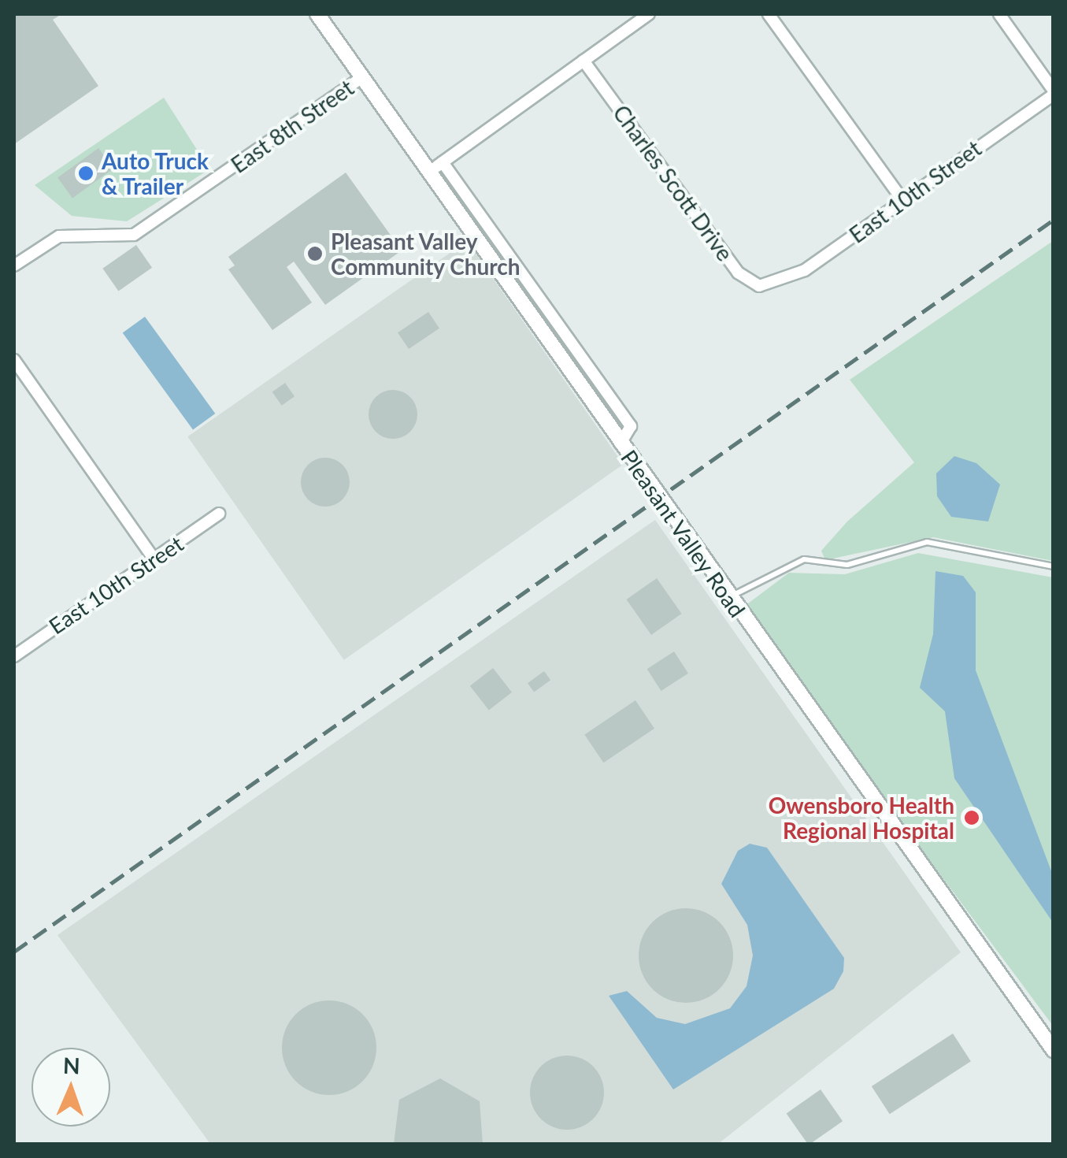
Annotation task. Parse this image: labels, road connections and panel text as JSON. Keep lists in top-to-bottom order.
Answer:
{
  "streets": {
    "street": [
      "East 8th Street",
      "Charles Scott Drive",
      "East 10th Street",
      "Pleasant Valley Road"
    ]
  },
  "crossings": [
    ["East 8th Street", "Pleasant Valley Road"],
    ["Charles Scott Drive", "East 10th Street"]
  ],
  "places": ["Auto Truck & Trailer", "Pleasant Valley Community Church", "Owensboro Health Regional Hospital"],
  "north": "top"
}
